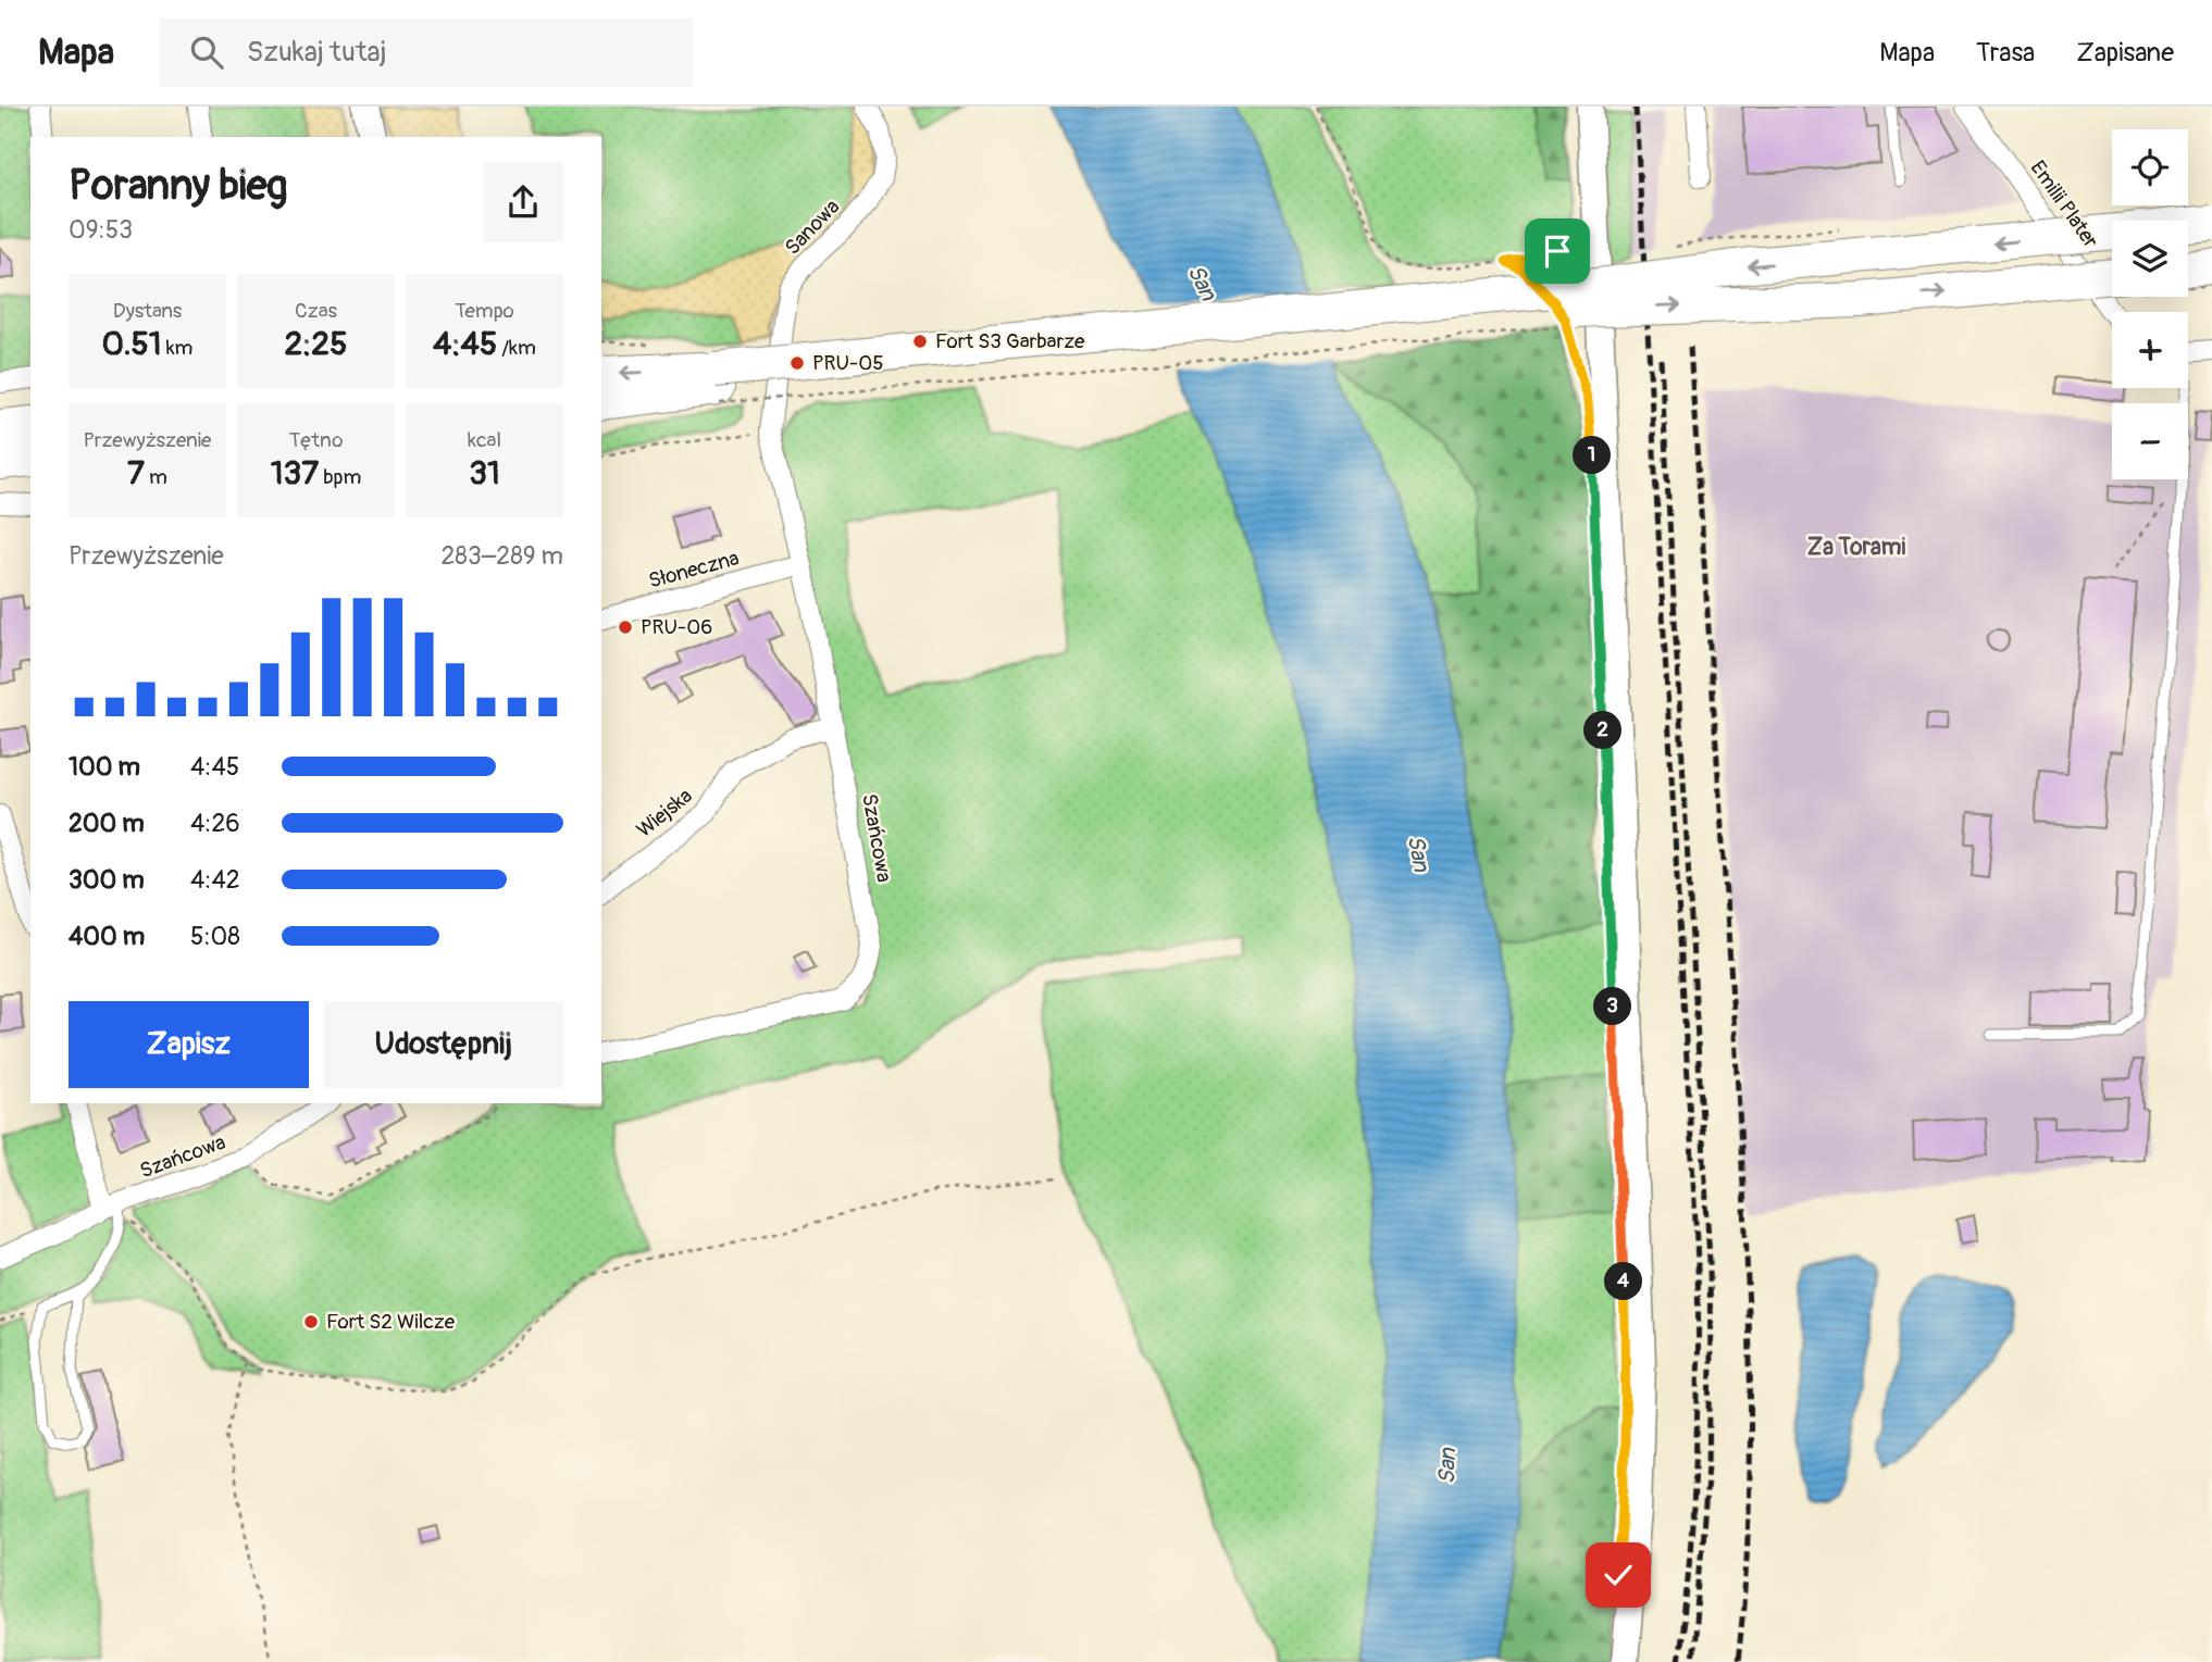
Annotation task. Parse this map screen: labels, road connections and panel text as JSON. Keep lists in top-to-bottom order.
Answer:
{
  "streets": {
    "street": [
      "Emilii Plater",
      "Sanowa",
      "Słoneczna",
      "Wiejska",
      "Szańcowa"
    ]
  },
  "crossings": [
    ["Sanowa", "Szańcowa"],
    ["Słoneczna", "Szańcowa"],
    ["Wiejska", "Szańcowa"]
  ],
  "districts": ["Za Torami"],
  "water": ["San"],
  "places": [
    "Fort S3 Garbarze",
    "PRU-05",
    "PRU-06",
    "Fort S2 Wilcze"
  ],
  "page": {
    "header": "Mapa",
    "search": "Szukaj tutaj",
    "nav": ["Mapa", "Trasa", "Zapisane"],
    "map_buttons": ["+", "−"],
    "heading": ["Poranny bieg", "09:53"],
    "stats": [
      ["Dystans", "0.51 km"],
      ["Czas", "2:25"],
      ["Tempo", "4:45 /km"],
      ["Przewyższenie", "7 m"],
      ["Tętno", "137 bpm"],
      ["kcal", "31"]
    ],
    "pins": [
      "1",
      "2",
      "3",
      "4"
    ],
    "chart": ["Przewyższenie", "283–289 m"],
    "list": [
      {
        "name": "100 m",
        "note": "4:45"
      },
      {
        "name": "200 m",
        "note": "4:26"
      },
      {
        "name": "300 m",
        "note": "4:42"
      },
      {
        "name": "400 m",
        "note": "5:08"
      }
    ],
    "buttons": ["Zapisz", "Udostępnij"]
  }
}
